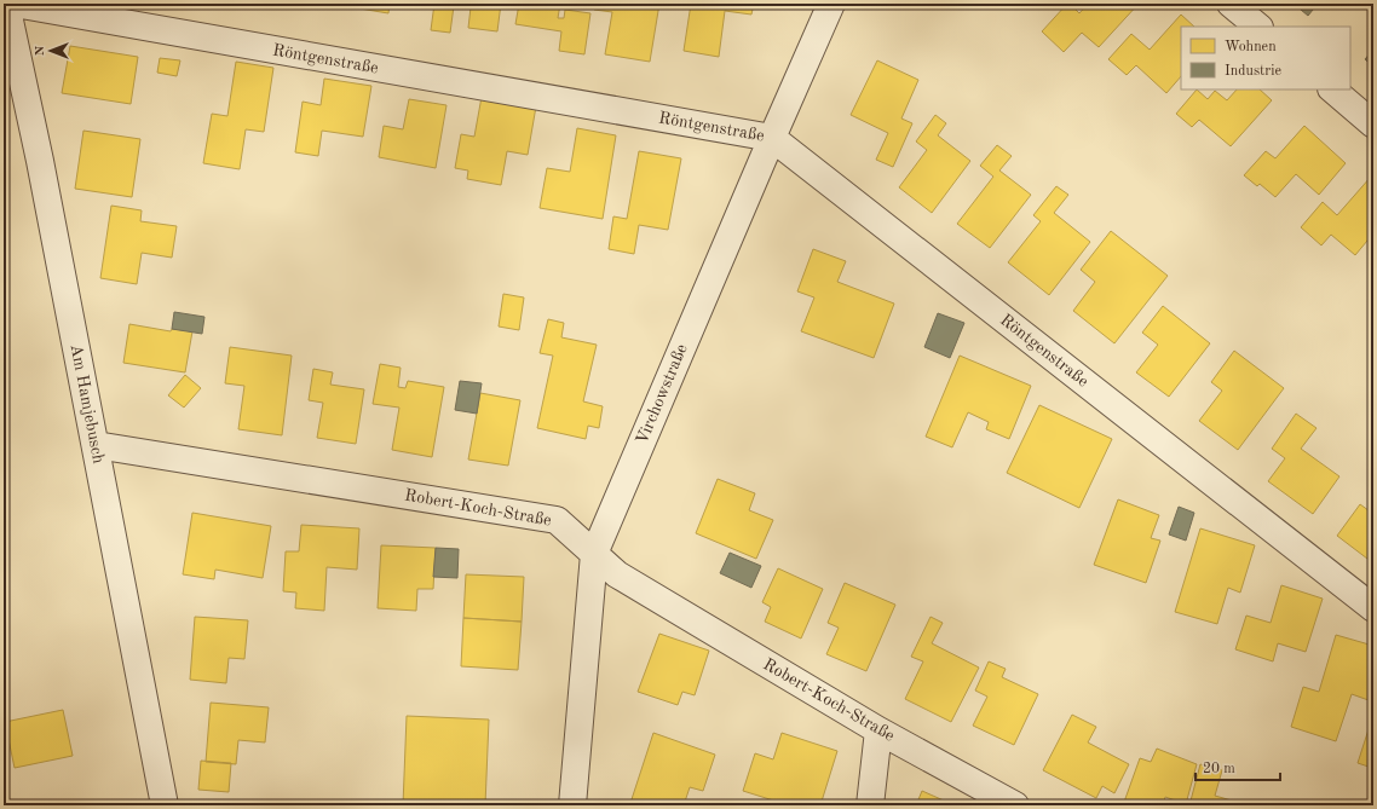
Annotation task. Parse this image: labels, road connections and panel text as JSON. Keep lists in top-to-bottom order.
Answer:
{
  "streets": {
    "street": [
      "Röntgenstraße",
      "Virchowstraße",
      "Am Hamjebusch",
      "Robert-Koch-Straße"
    ]
  },
  "crossings": [
    ["Röntgenstraße", "Virchowstraße"],
    ["Virchowstraße", "Robert-Koch-Straße"],
    ["Am Hamjebusch", "Robert-Koch-Straße"]
  ],
  "legend": ["Wohnen", "Industrie"],
  "scale_bar": "20 m",
  "north": "left"
}
